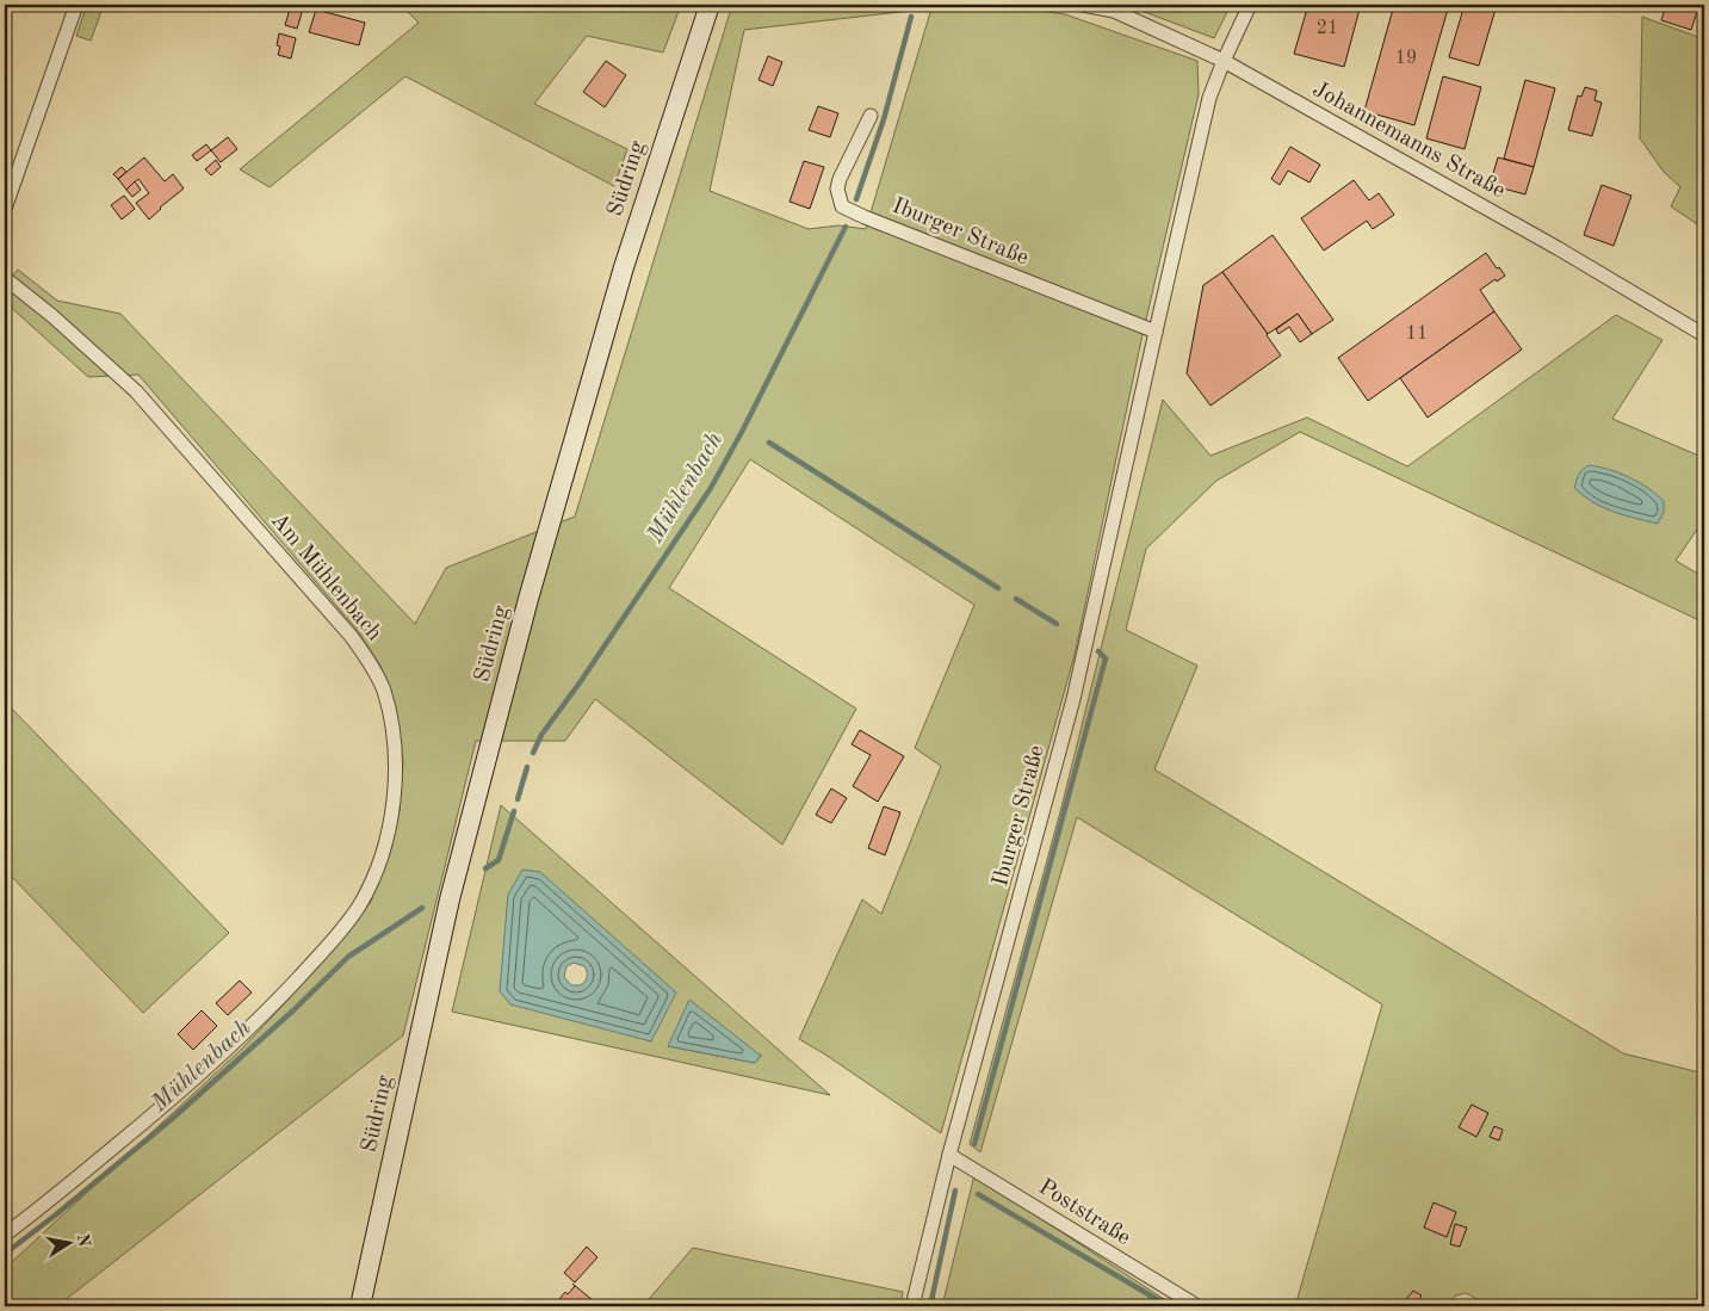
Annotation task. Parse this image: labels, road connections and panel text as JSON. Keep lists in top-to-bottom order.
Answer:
{
  "streets": {
    "main road": ["Südring"],
    "street": [
      "Johannemanns Straße",
      "Iburger Straße",
      "Am Mühlenbach",
      "Poststraße"
    ]
  },
  "crossings": [
    ["Johannemanns Straße", "Iburger Straße"],
    ["Iburger Straße", "Poststraße"]
  ],
  "water": ["Mühlenbach"],
  "house_numbers": ["21", "19", "11"],
  "north": "right"
}
